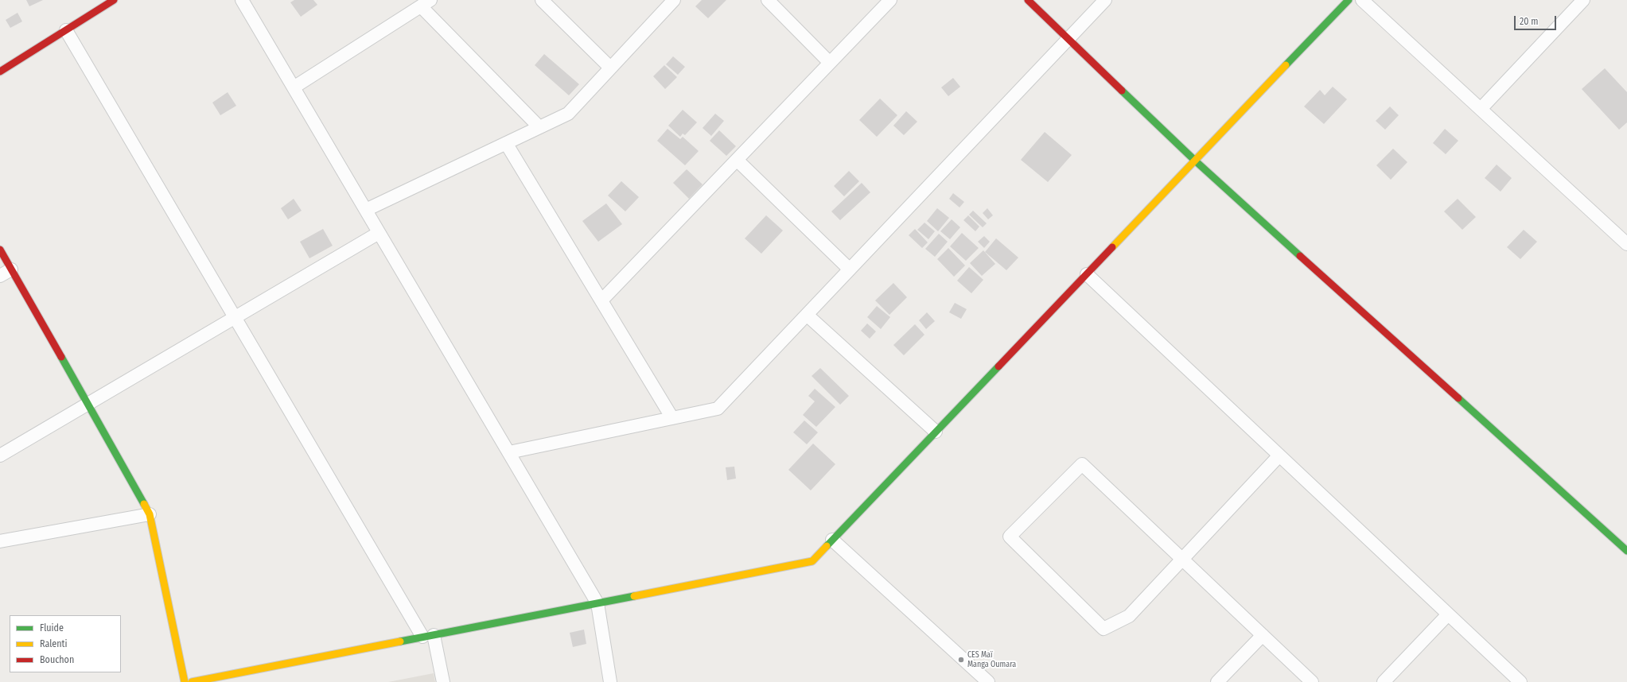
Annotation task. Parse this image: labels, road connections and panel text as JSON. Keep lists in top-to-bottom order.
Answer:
{
  "places": ["CES Maï Manga Oumara"],
  "legend": ["Fluide", "Ralenti", "Bouchon"],
  "scale_bar": "20 m"
}
